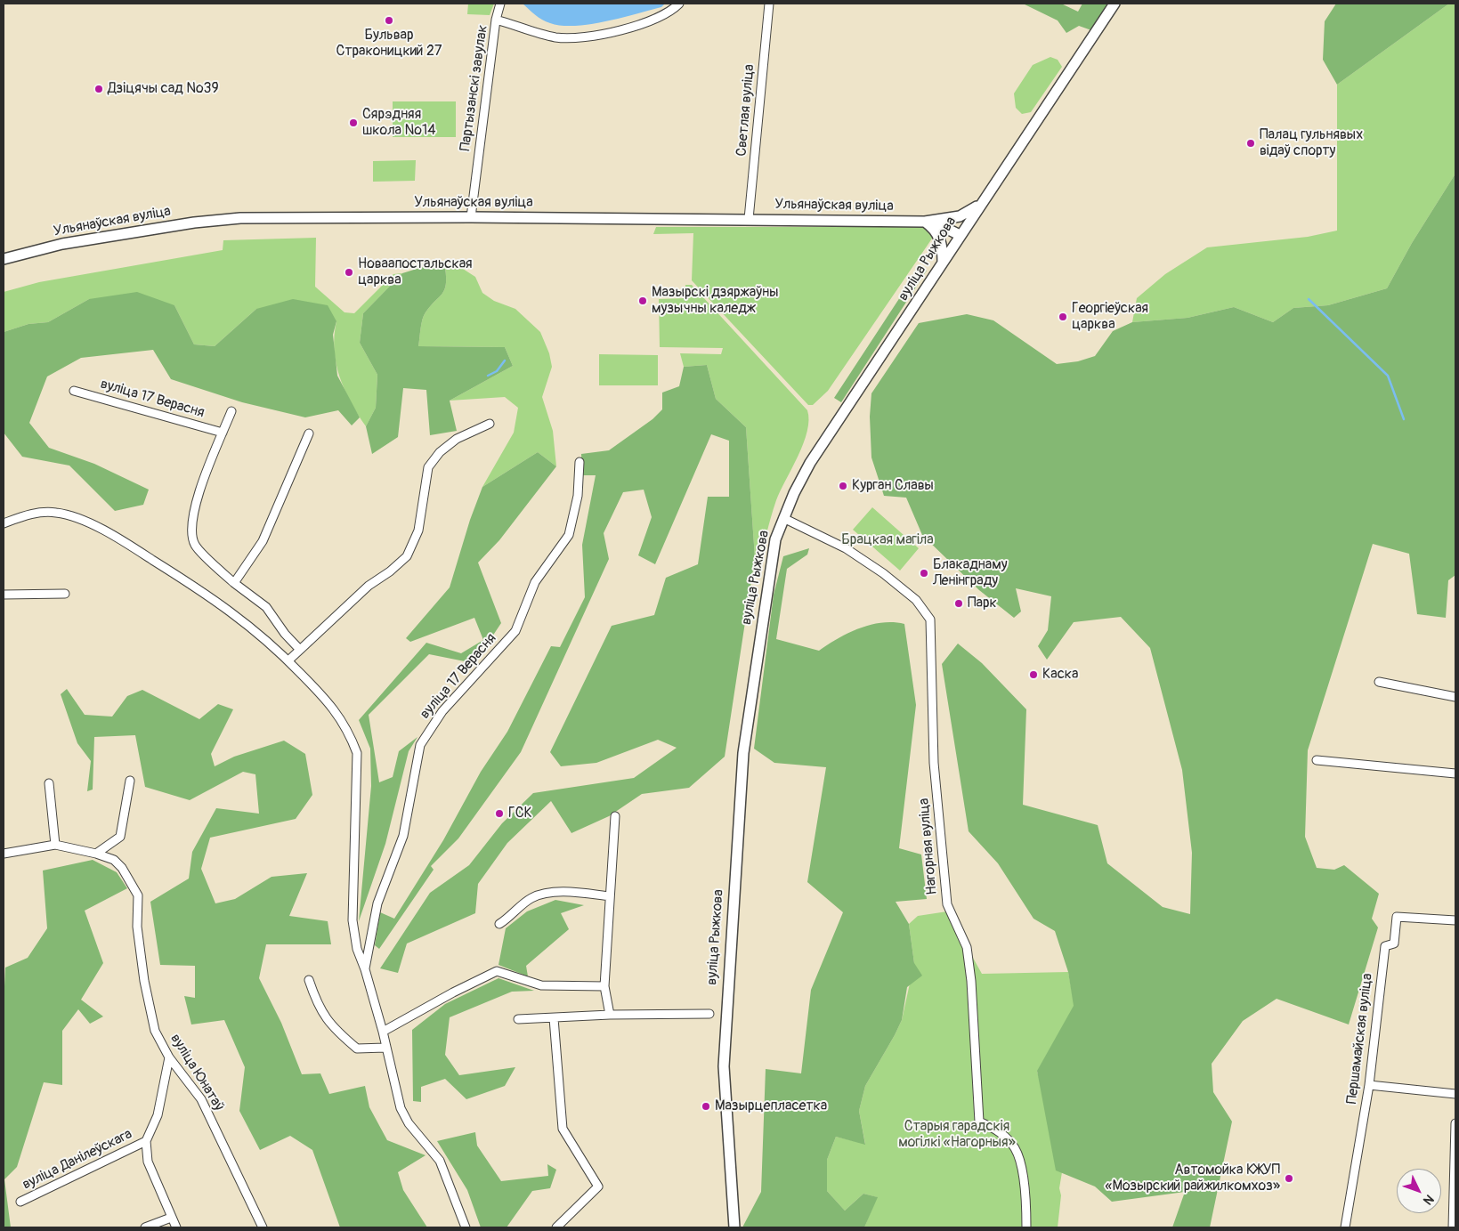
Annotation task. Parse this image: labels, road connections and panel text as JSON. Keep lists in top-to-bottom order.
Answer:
{
  "streets": {
    "main road": ["Ульянаўская вуліца", "вуліца Рыжкова"],
    "street": [
      "Партызанскі завулак",
      "Светлая вуліца",
      "вуліца 17 Верасня",
      "Нагорная вуліца",
      "Першамайская вуліца",
      "вуліца Юнатаў",
      "вуліца Данілеўскага"
    ]
  },
  "crossings": [
    ["Партызанскі завулак", "Ульянаўская вуліца"],
    ["Светлая вуліца", "Ульянаўская вуліца"],
    ["Ульянаўская вуліца", "вуліца Рыжкова"],
    ["вуліца Рыжкова", "Нагорная вуліца"],
    ["вуліца Юнатаў", "вуліца Данілеўскага"]
  ],
  "parks": ["Брацкая магіла", "Старыя гарадскія могілкі «Нагорныя»"],
  "places": [
    "Бульвар Страконицкий 27",
    "Дзіцячы сад №39",
    "Сярэдняя школа №14",
    "Палац гульнявых відаў спорту",
    "Новаапостальская царква",
    "Мазырскі дзяржаўны музычны каледж",
    "Георгіеўская царква",
    "Курган Славы",
    "Блакаднаму Ленінграду",
    "Парк",
    "Каска",
    "ГСК",
    "Мазырцепласетка",
    "Автомойка КЖУП «Мозырский райжилкомхоз»"
  ],
  "north": "bottom right"
}
